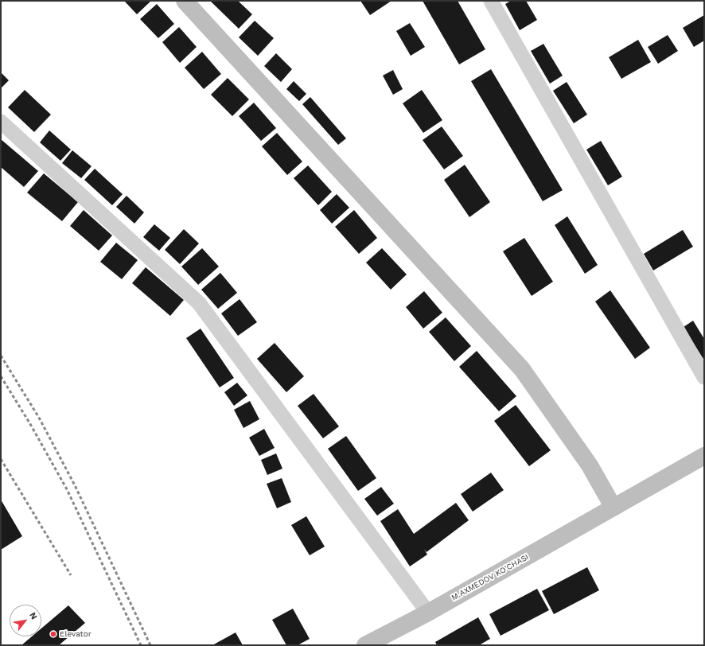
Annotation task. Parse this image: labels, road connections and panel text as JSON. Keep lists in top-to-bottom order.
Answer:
{
  "streets": {
    "street": ["M.AXMEDOV KO'CHASI"]
  },
  "places": ["Elevator"],
  "north": "top right"
}
